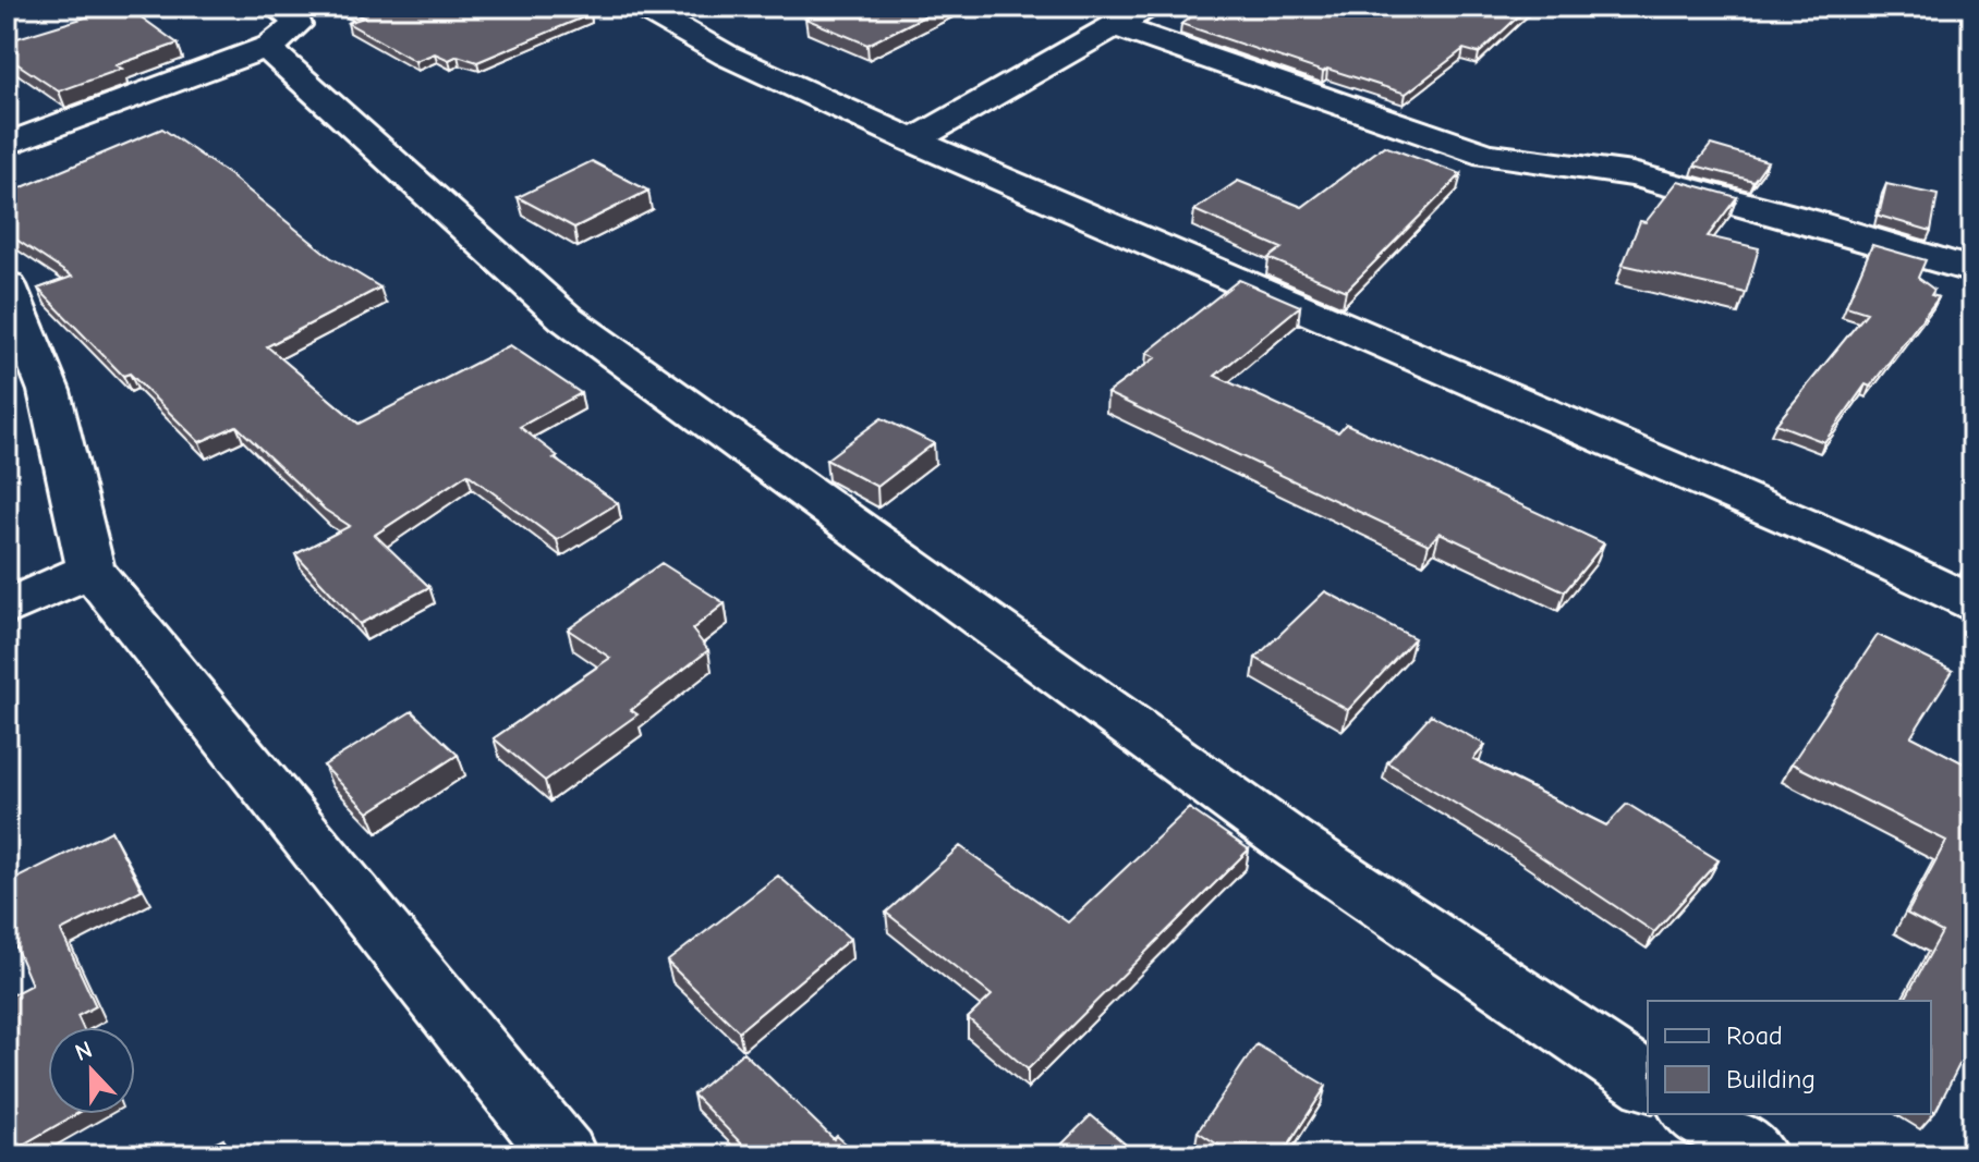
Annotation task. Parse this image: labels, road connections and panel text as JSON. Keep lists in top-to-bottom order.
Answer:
{
  "legend": ["Road", "Building"],
  "north": "top"
}
